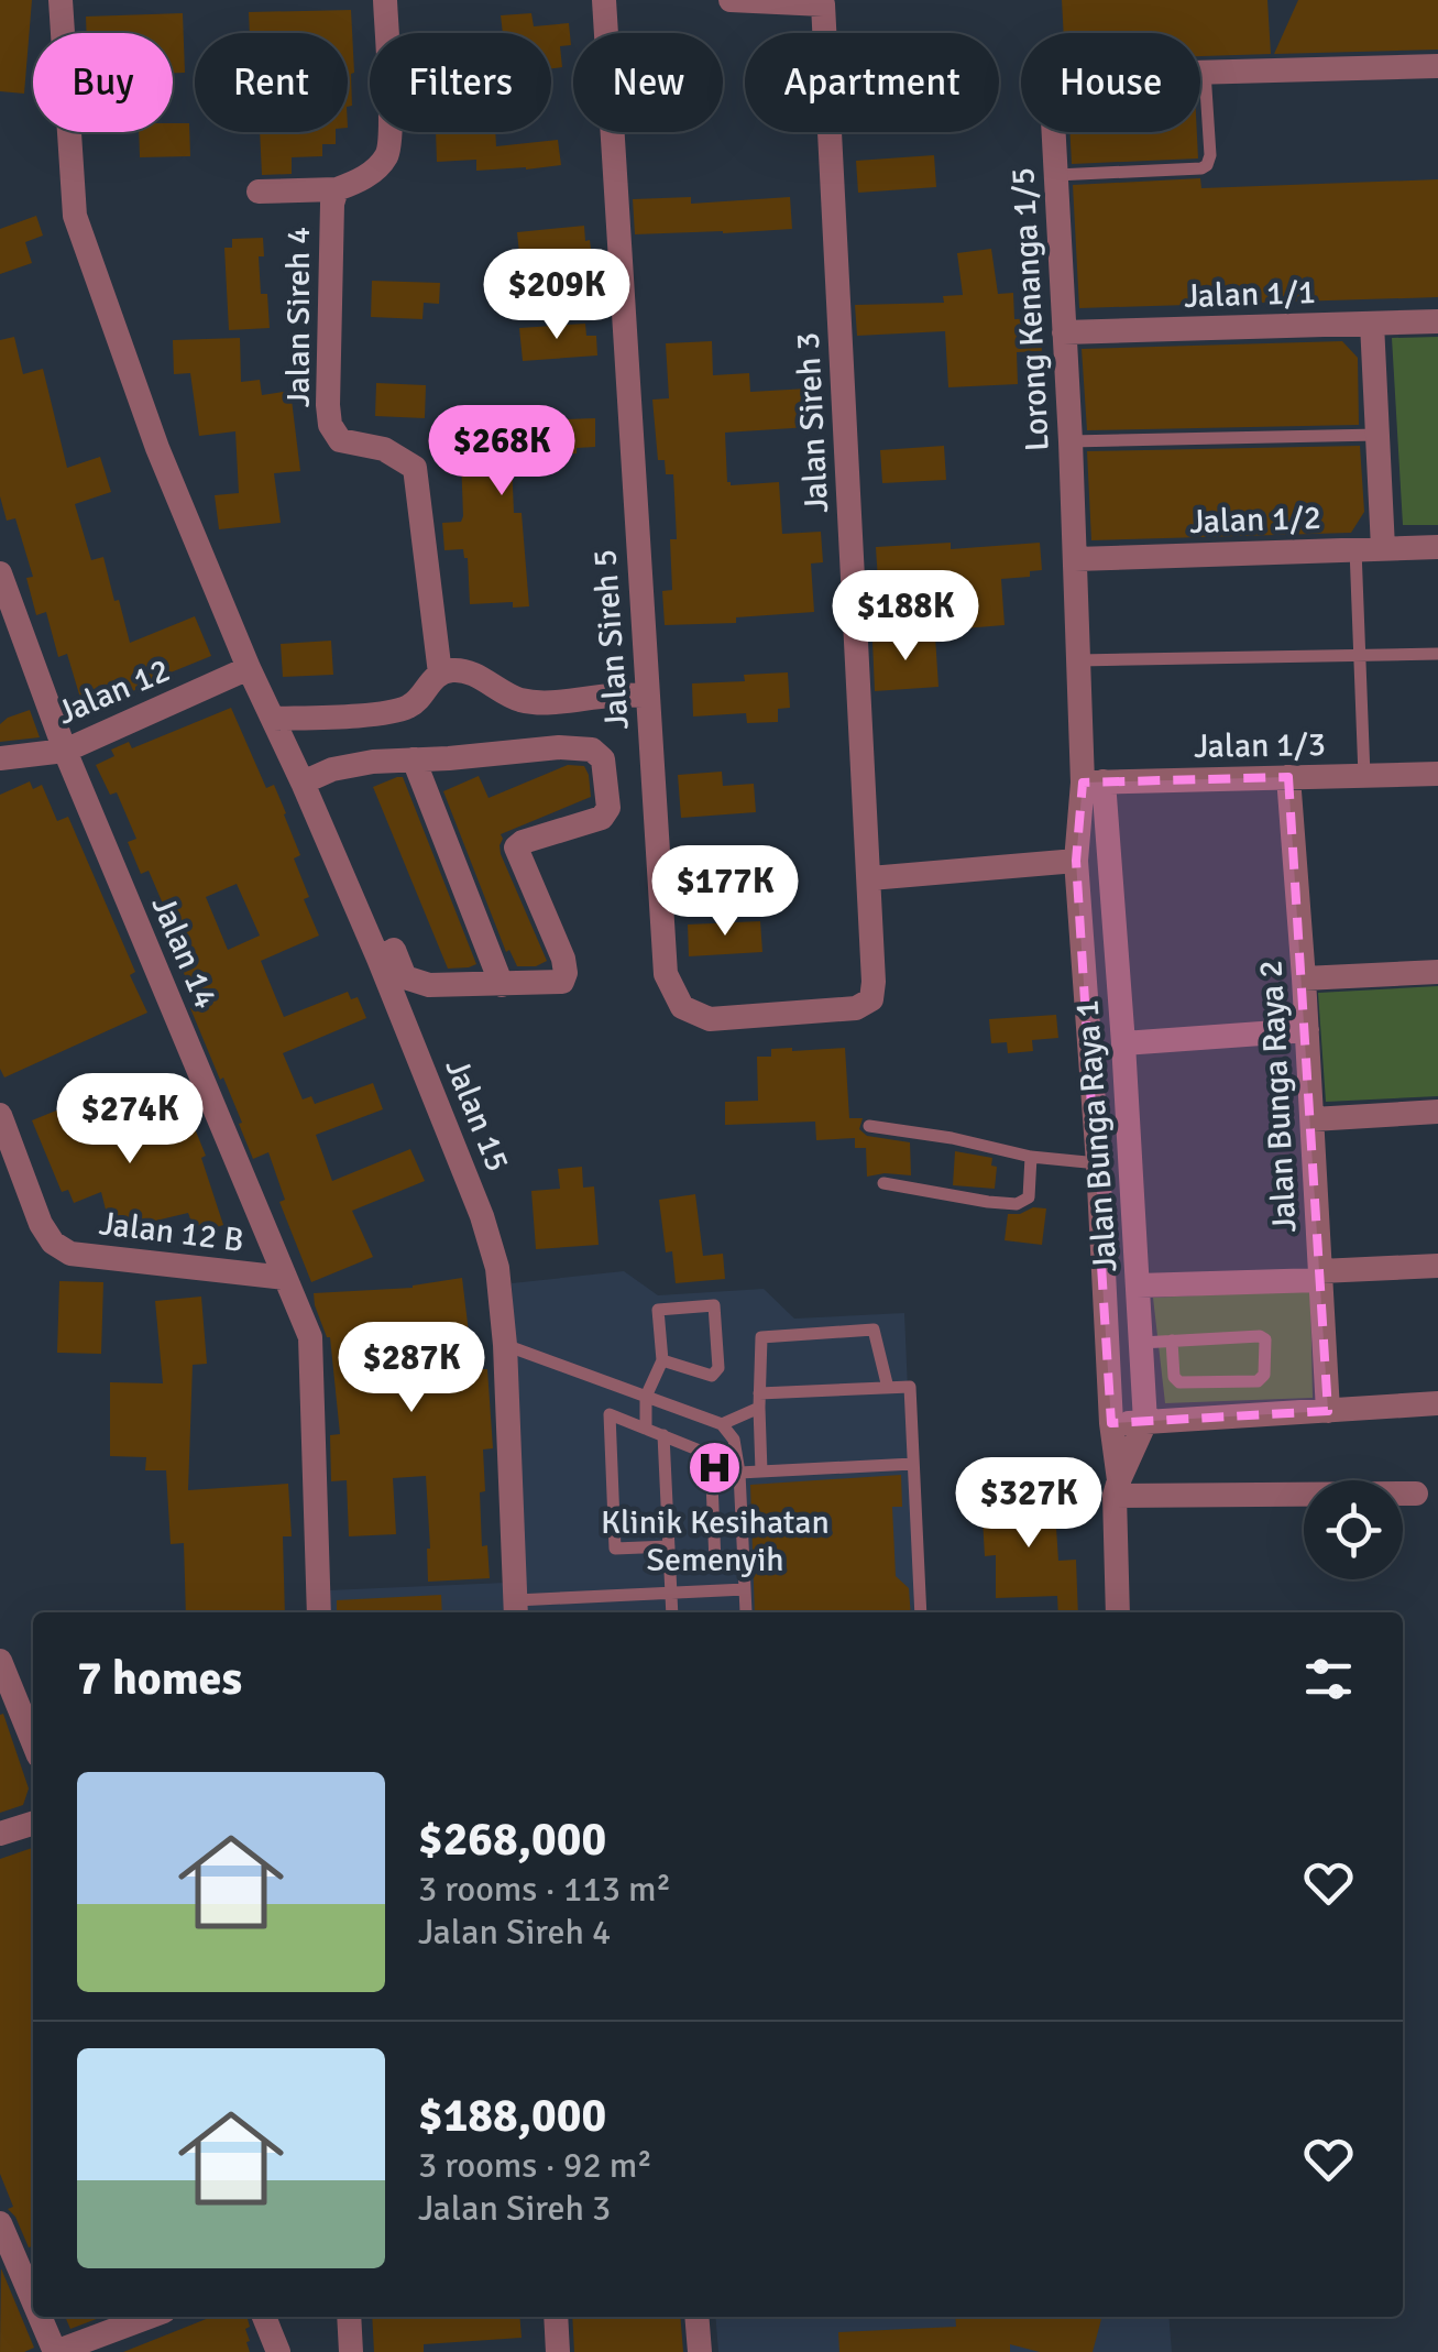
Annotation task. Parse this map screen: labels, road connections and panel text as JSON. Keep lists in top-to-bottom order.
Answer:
{
  "streets": {
    "street": [
      "Jalan 1/1",
      "Lorong Kenanga 1/5",
      "Jalan Sireh 4",
      "Jalan Sireh 3",
      "Jalan 1/2",
      "Jalan Sireh 5",
      "Jalan 12",
      "Jalan 1/3",
      "Jalan 14",
      "Jalan Bunga Raya 2",
      "Jalan 15",
      "Jalan Bunga Raya 1",
      "Jalan 12 B"
    ]
  },
  "crossings": [
    ["Jalan 1/1", "Lorong Kenanga 1/5"],
    ["Lorong Kenanga 1/5", "Jalan 1/2"],
    ["Lorong Kenanga 1/5", "Jalan 1/3"],
    ["Lorong Kenanga 1/5", "Jalan Bunga Raya 1"],
    ["Jalan Sireh 3", "Jalan Sireh 5"],
    ["Jalan 12", "Jalan 14"],
    ["Jalan 12", "Jalan 15"],
    ["Jalan 1/3", "Jalan Bunga Raya 2"],
    ["Jalan 1/3", "Jalan Bunga Raya 1"],
    ["Jalan 14", "Jalan 12 B"]
  ],
  "places": {
    "hospital": ["Klinik Kesihatan Semenyih"]
  },
  "page": {
    "chip": [
      "Buy",
      "Rent",
      "Filters",
      "New",
      "Apartment",
      "House"
    ],
    "price": [
      "$209K",
      "$268K",
      "$188K",
      "$177K",
      "$274K",
      "$287K",
      "$327K"
    ],
    "heading": "7 homes",
    "list": [
      {
        "name": "$268,000",
        "note": "3 rooms · 113 m² · Jalan Sireh 4"
      },
      {
        "name": "$188,000",
        "note": "3 rooms · 92 m² · Jalan Sireh 3"
      }
    ]
  }
}
